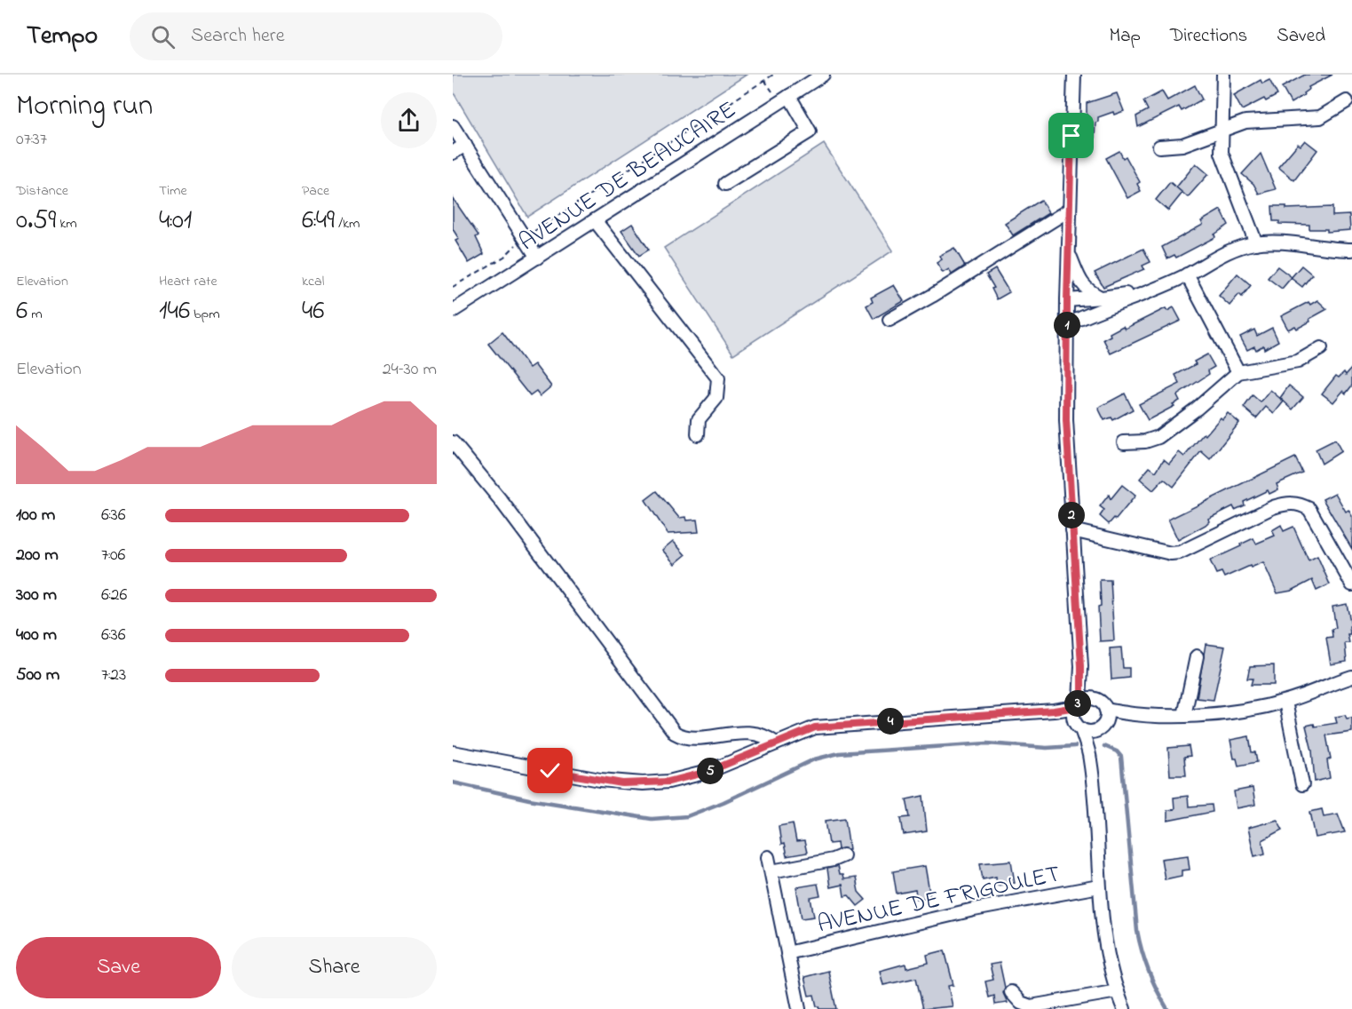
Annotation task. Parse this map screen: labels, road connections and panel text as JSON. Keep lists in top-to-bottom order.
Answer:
{
  "streets": {
    "street": ["AVENUE DE BEAUCAIRE", "AVENUE DE FRIGOULET"]
  },
  "page": {
    "header": "Tempo",
    "search": "Search here",
    "nav": ["Map", "Directions", "Saved"],
    "heading": ["Morning run", "07:37"],
    "stats": [
      ["Distance", "0.59 km"],
      ["Time", "4:01"],
      ["Pace", "6:49 /km"],
      ["Elevation", "6 m"],
      ["Heart rate", "146 bpm"],
      ["kcal", "46"]
    ],
    "pins": [
      "1",
      "2",
      "3",
      "4",
      "5"
    ],
    "chart": ["Elevation", "24–30 m"],
    "list": [
      {
        "name": "100 m",
        "note": "6:36"
      },
      {
        "name": "200 m",
        "note": "7:06"
      },
      {
        "name": "300 m",
        "note": "6:26"
      },
      {
        "name": "400 m",
        "note": "6:36"
      },
      {
        "name": "500 m",
        "note": "7:23"
      }
    ],
    "buttons": ["Save", "Share"]
  }
}
